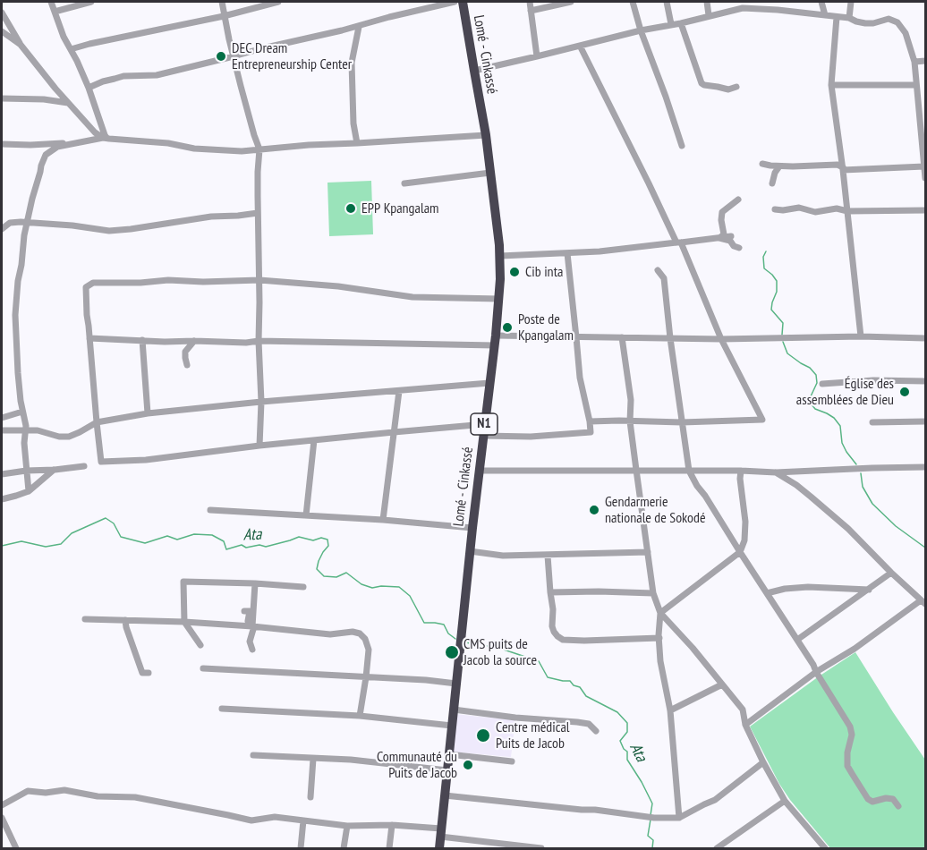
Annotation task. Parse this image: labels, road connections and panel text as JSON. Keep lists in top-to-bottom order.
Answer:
{
  "streets": {
    "highway": ["Lomé - Cinkassé", "N1"]
  },
  "water": ["Ata"],
  "places": [
    "DEC Dream Entrepreneurship Center",
    "EPP Kpangalam",
    "Cib inta",
    "Poste de Kpangalam",
    "Église des assemblées de Dieu",
    "Gendarmerie nationale de Sokodé",
    "CMS puits de Jacob la source",
    "Centre médical Puits de Jacob",
    "Communauté du Puits de Jacob"
  ]
}
